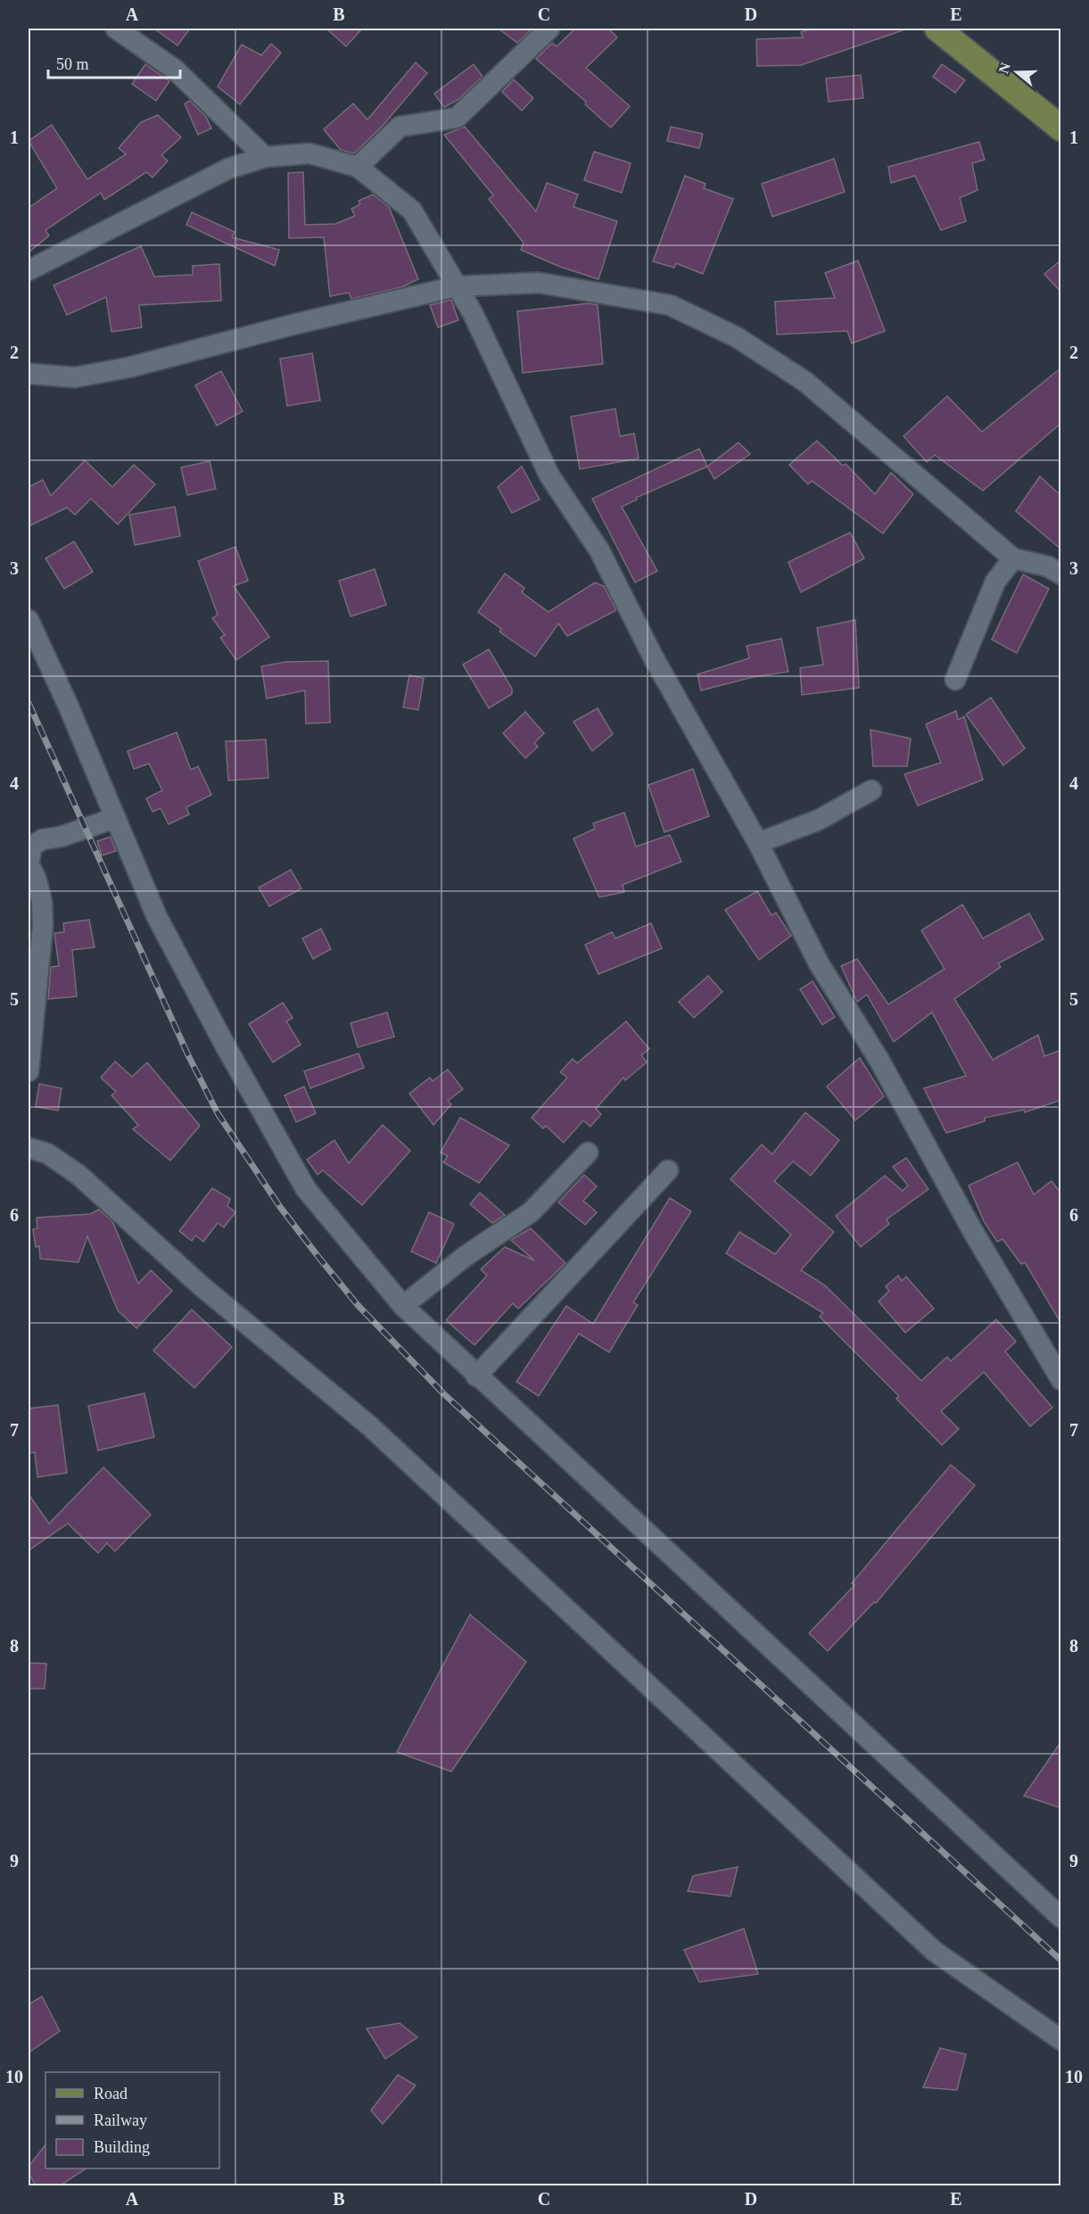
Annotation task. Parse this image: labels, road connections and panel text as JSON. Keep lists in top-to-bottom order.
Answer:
{
  "legend": ["Road", "Railway", "Building"],
  "scale_bar": "50 m",
  "north": "left",
  "grid": {
    "columns": [
      "A",
      "B",
      "C",
      "D",
      "E"
    ],
    "rows": [
      "1",
      "2",
      "3",
      "4",
      "5",
      "6",
      "7",
      "8",
      "9",
      "10"
    ]
  }
}
